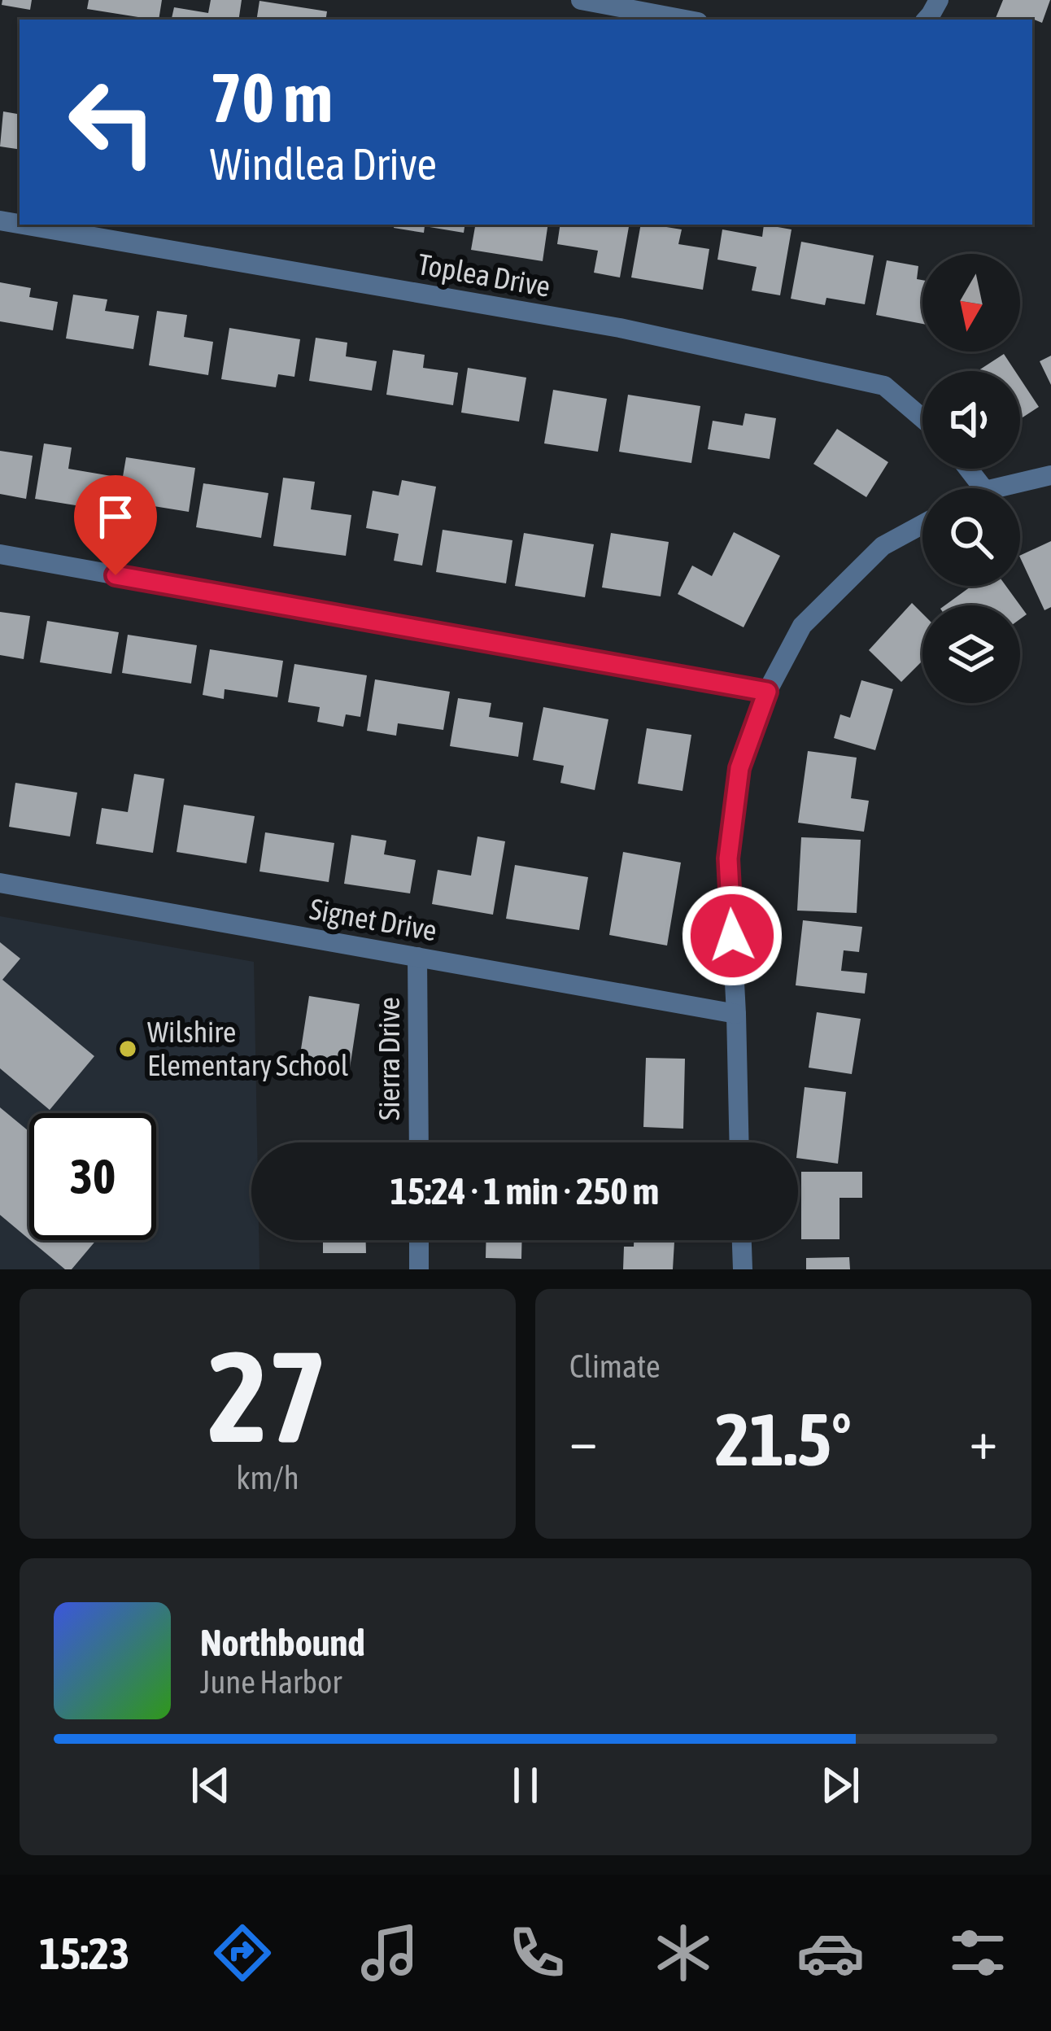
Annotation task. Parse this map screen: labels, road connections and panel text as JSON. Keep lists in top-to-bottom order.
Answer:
{
  "streets": {
    "street": ["Toplea Drive", "Signet Drive", "Sierra Drive"]
  },
  "crossings": [
    ["Signet Drive", "Sierra Drive"]
  ],
  "places": ["Wilshire Elementary School"],
  "north": "bottom",
  "page": {
    "turn": ["70 m", "Windlea Drive"],
    "limit": "30",
    "trip": "15:24 · 1 min · 250 m",
    "tile": [
      ["27", "km/h"],
      "Climate"
    ],
    "heat": ["−", "21.5°", "+"],
    "song": ["Northbound", "June Harbor"],
    "tabs": "15:23"
  }
}
